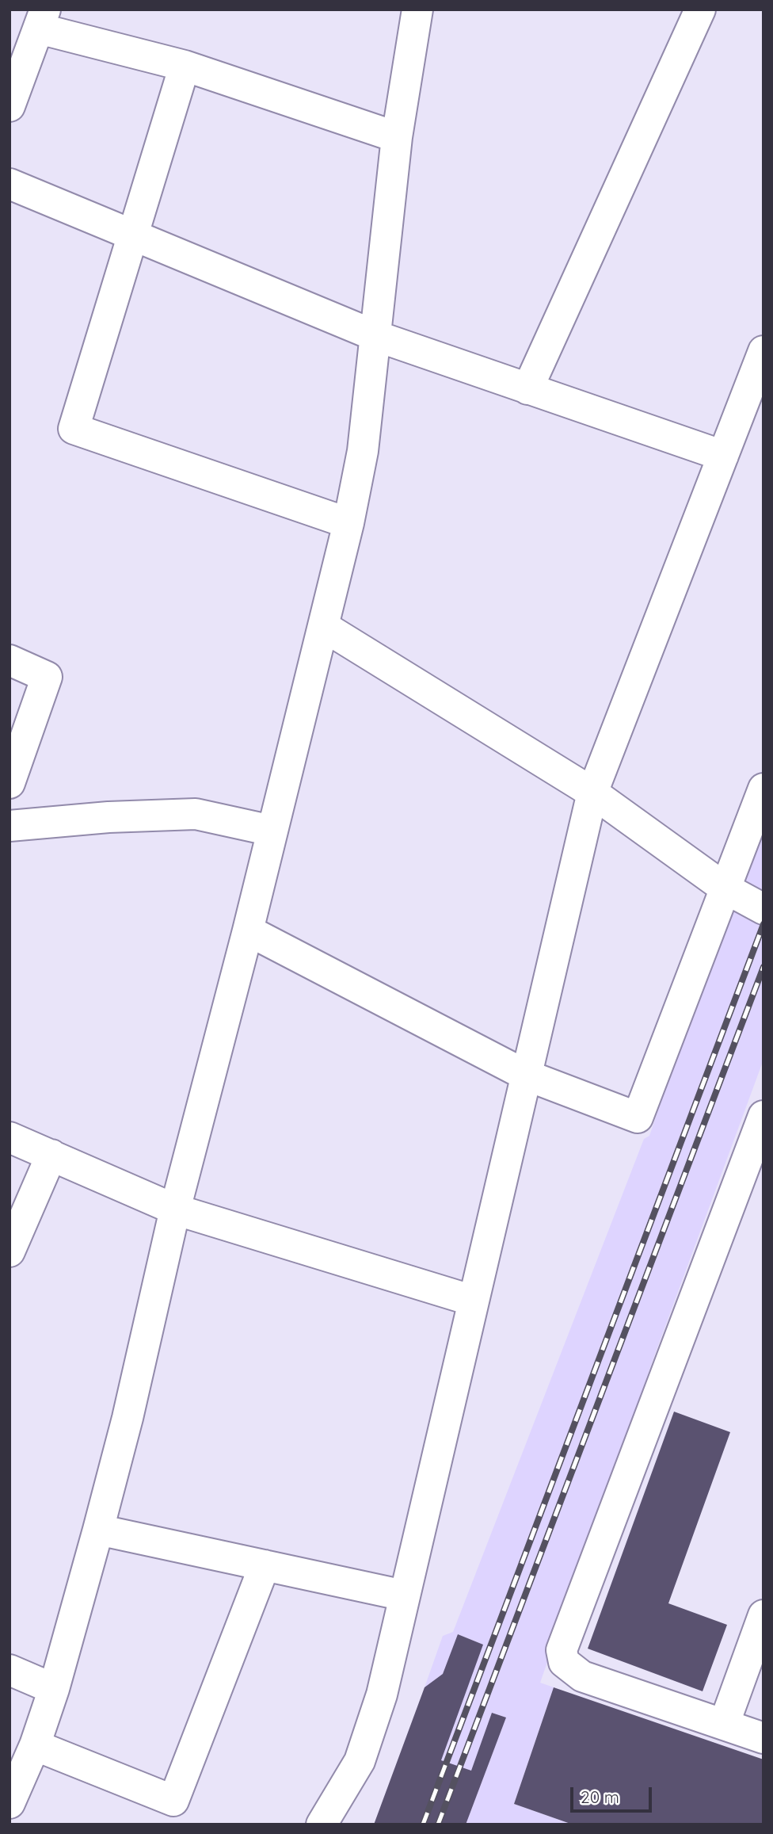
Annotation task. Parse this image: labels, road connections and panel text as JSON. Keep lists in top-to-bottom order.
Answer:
{
  "scale_bar": "20 m"
}
